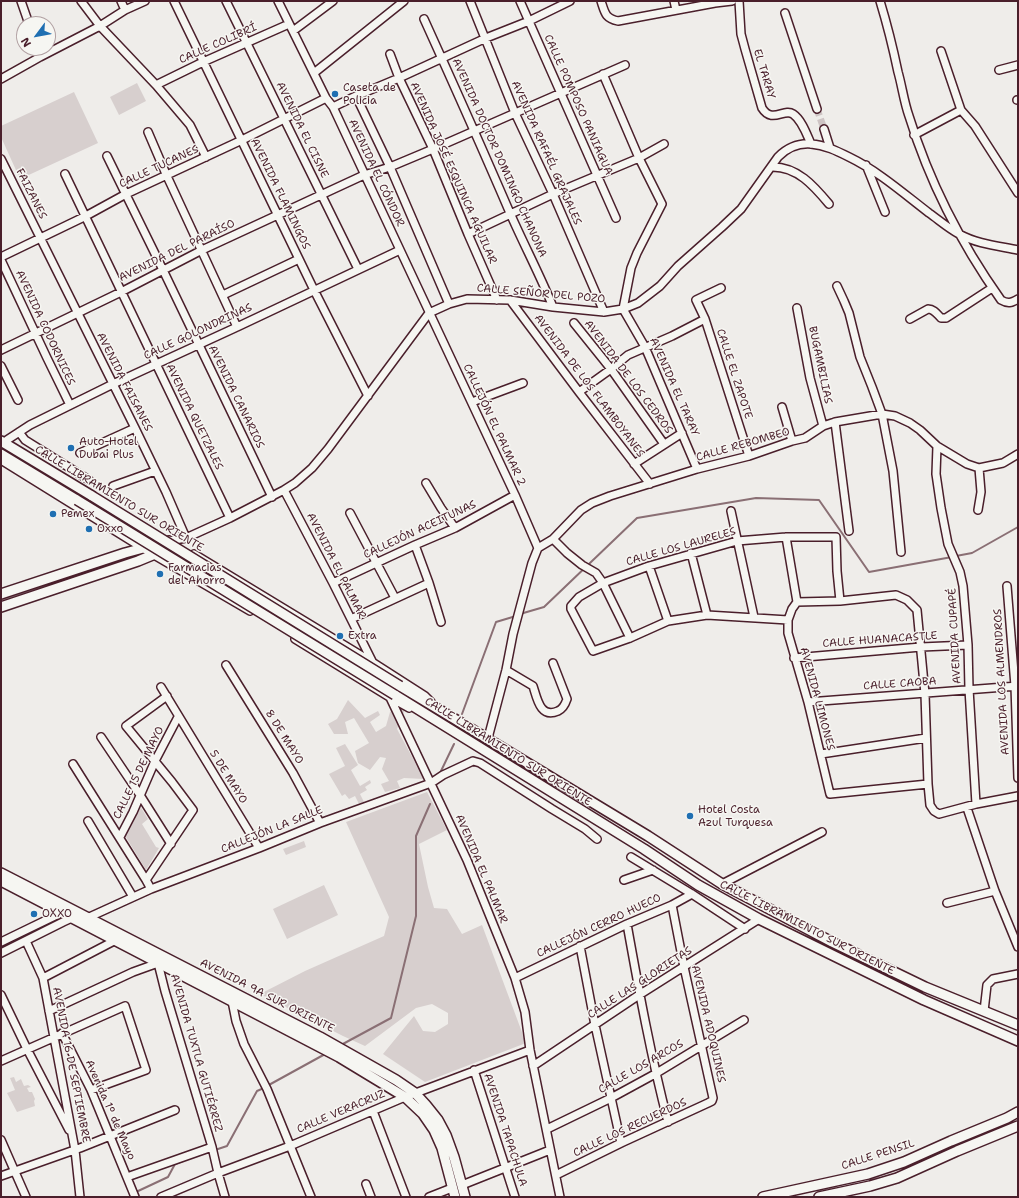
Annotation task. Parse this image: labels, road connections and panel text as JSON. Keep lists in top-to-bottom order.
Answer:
{
  "streets": {
    "main road": ["CALLE LIBRAMIENTO SUR ORIENTE", "AVENIDA 9A SUR ORIENTE", "CALLE PENSIL"],
    "street": [
      "CALLE COLIBRÍ",
      "EL TARAY",
      "CALLE POMPOSO PANIAGUA",
      "AVENIDA EL CISNE",
      "AVENIDA RAFAÉL GRAJALES",
      "AVENIDA DOCTOR DOMINGO CHANONA",
      "CALLE TUCANES",
      "AVENIDA EL CÓNDOR",
      "AVENIDA JOSÉ ESQUINCA AGUILAR",
      "FAIZANES",
      "AVENIDA FLAMINGOS",
      "AVENIDA DEL PARAÍSO",
      "CALLE SEÑOR DEL POZO",
      "AVENIDA CODORNICES",
      "CALLE GOLONDRINAS",
      "BUGAMBILIAS",
      "CALLE EL ZAPOTE",
      "AVENIDA DE LOS CEDROS",
      "AVENIDA FAISANES",
      "AVENIDA DE LOS FLAMBOYANES",
      "AVENIDA EL TARAY",
      "AVENIDA CANARIOS",
      "AVENIDA QUETZALES",
      "CALLEJÓN EL PALMAR 2",
      "CALLE REBOMBEO",
      "CALLEJÓN ACEITUNAS",
      "CALLE LOS LAURELES",
      "AVENIDA EL PALMAR",
      "AVENIDA CUPAPÉ",
      "CALLE HUANACASTLE",
      "AVENIDA LOS ALMENDROS",
      "CALLE CAOBA",
      "AVENIDA LIMONES",
      "8 DE MAYO",
      "CALLE 15 DE MAYO",
      "5 DE MAYO",
      "CALLEJÓN LA SALLE",
      "CALLEJÓN CERRO HUECO",
      "CALLE LAS GLORIETAS",
      "AVENIDA ADOQUINES",
      "AVENIDA TUXTLA GUTIÉRREZ",
      "AVENIDA 16 DE SEPTIEMBRE",
      "CALLE LOS ARCOS",
      "Avenida 1º de Mayo",
      "CALLE VERACRUZ",
      "CALLE LOS RECUERDOS",
      "AVENIDA TAPACHULA"
    ]
  },
  "crossings": [
    ["CALLE COLIBRÍ", "AVENIDA EL CISNE"],
    ["CALLE COLIBRÍ", "AVENIDA EL CÓNDOR"],
    ["CALLE COLIBRÍ", "AVENIDA FLAMINGOS"],
    ["EL TARAY", "CALLE SEÑOR DEL POZO"],
    ["CALLE POMPOSO PANIAGUA", "AVENIDA DEL PARAÍSO"],
    ["AVENIDA EL CISNE", "CALLE TUCANES"],
    ["AVENIDA EL CISNE", "AVENIDA DEL PARAÍSO"],
    ["AVENIDA EL CISNE", "CALLE GOLONDRINAS"],
    ["AVENIDA RAFAÉL GRAJALES", "AVENIDA DEL PARAÍSO"],
    ["AVENIDA RAFAÉL GRAJALES", "CALLE SEÑOR DEL POZO"],
    ["AVENIDA DOCTOR DOMINGO CHANONA", "AVENIDA DEL PARAÍSO"],
    ["AVENIDA DOCTOR DOMINGO CHANONA", "CALLE SEÑOR DEL POZO"],
    ["CALLE TUCANES", "AVENIDA EL CÓNDOR"],
    ["CALLE TUCANES", "FAIZANES"],
    ["CALLE TUCANES", "AVENIDA FLAMINGOS"],
    ["CALLE TUCANES", "AVENIDA CODORNICES"],
    ["CALLE TUCANES", "AVENIDA FAISANES"],
    ["CALLE TUCANES", "AVENIDA CANARIOS"],
    ["CALLE TUCANES", "AVENIDA QUETZALES"],
    ["AVENIDA EL CÓNDOR", "AVENIDA DEL PARAÍSO"],
    ["AVENIDA EL CÓNDOR", "CALLE SEÑOR DEL POZO"],
    ["AVENIDA EL CÓNDOR", "CALLE GOLONDRINAS"],
    ["AVENIDA EL CÓNDOR", "CALLEJÓN EL PALMAR 2"],
    ["AVENIDA JOSÉ ESQUINCA AGUILAR", "AVENIDA DEL PARAÍSO"],
    ["AVENIDA JOSÉ ESQUINCA AGUILAR", "CALLE SEÑOR DEL POZO"],
    ["FAIZANES", "AVENIDA FAISANES"],
    ["AVENIDA FLAMINGOS", "AVENIDA DEL PARAÍSO"],
    ["AVENIDA FLAMINGOS", "CALLE SEÑOR DEL POZO"],
    ["AVENIDA FLAMINGOS", "CALLE GOLONDRINAS"],
    ["AVENIDA DEL PARAÍSO", "AVENIDA CODORNICES"],
    ["AVENIDA DEL PARAÍSO", "AVENIDA FAISANES"],
    ["AVENIDA DEL PARAÍSO", "AVENIDA CANARIOS"],
    ["AVENIDA DEL PARAÍSO", "AVENIDA QUETZALES"],
    ["CALLE SEÑOR DEL POZO", "AVENIDA FAISANES"],
    ["CALLE SEÑOR DEL POZO", "AVENIDA DE LOS FLAMBOYANES"],
    ["CALLE SEÑOR DEL POZO", "AVENIDA EL TARAY"],
    ["CALLE SEÑOR DEL POZO", "AVENIDA CANARIOS"],
    ["CALLE SEÑOR DEL POZO", "AVENIDA QUETZALES"],
    ["CALLE SEÑOR DEL POZO", "CALLEJÓN EL PALMAR 2"],
    ["CALLE SEÑOR DEL POZO", "AVENIDA EL PALMAR"],
    ["AVENIDA CODORNICES", "CALLE GOLONDRINAS"],
    ["CALLE GOLONDRINAS", "AVENIDA FAISANES"],
    ["CALLE GOLONDRINAS", "AVENIDA CANARIOS"],
    ["CALLE GOLONDRINAS", "AVENIDA QUETZALES"],
    ["CALLE GOLONDRINAS", "CALLE LIBRAMIENTO SUR ORIENTE"],
    ["BUGAMBILIAS", "CALLE REBOMBEO"],
    ["CALLE EL ZAPOTE", "CALLE REBOMBEO"],
    ["AVENIDA DE LOS FLAMBOYANES", "CALLE REBOMBEO"],
    ["AVENIDA EL TARAY", "CALLE REBOMBEO"],
    ["CALLEJÓN EL PALMAR 2", "CALLE REBOMBEO"],
    ["CALLEJÓN EL PALMAR 2", "CALLEJÓN ACEITUNAS"],
    ["CALLE REBOMBEO", "AVENIDA CUPAPÉ"],
    ["CALLE LIBRAMIENTO SUR ORIENTE", "AVENIDA EL PALMAR"],
    ["CALLE LIBRAMIENTO SUR ORIENTE", "CALLE LAS GLORIETAS"],
    ["CALLEJÓN ACEITUNAS", "AVENIDA EL PALMAR"],
    ["AVENIDA EL PALMAR", "CALLEJÓN LA SALLE"],
    ["AVENIDA EL PALMAR", "CALLEJÓN CERRO HUECO"],
    ["AVENIDA EL PALMAR", "CALLE LAS GLORIETAS"],
    ["AVENIDA EL PALMAR", "CALLE LOS ARCOS"],
    ["AVENIDA EL PALMAR", "CALLE VERACRUZ"],
    ["AVENIDA EL PALMAR", "CALLE LOS RECUERDOS"],
    ["AVENIDA CUPAPÉ", "CALLE HUANACASTLE"],
    ["AVENIDA CUPAPÉ", "CALLE CAOBA"],
    ["CALLE HUANACASTLE", "AVENIDA LIMONES"],
    ["AVENIDA LOS ALMENDROS", "CALLE CAOBA"],
    ["CALLE CAOBA", "AVENIDA LIMONES"],
    ["8 DE MAYO", "CALLEJÓN LA SALLE"],
    ["CALLE 15 DE MAYO", "5 DE MAYO"],
    ["5 DE MAYO", "CALLEJÓN LA SALLE"],
    ["CALLEJÓN LA SALLE", "AVENIDA 9A SUR ORIENTE"],
    ["CALLEJÓN LA SALLE", "AVENIDA 16 DE SEPTIEMBRE"],
    ["CALLEJÓN CERRO HUECO", "AVENIDA ADOQUINES"],
    ["CALLE LAS GLORIETAS", "AVENIDA ADOQUINES"],
    ["AVENIDA 9A SUR ORIENTE", "AVENIDA TUXTLA GUTIÉRREZ"],
    ["AVENIDA 9A SUR ORIENTE", "CALLE VERACRUZ"],
    ["AVENIDA ADOQUINES", "CALLE LOS ARCOS"],
    ["AVENIDA ADOQUINES", "CALLE LOS RECUERDOS"],
    ["AVENIDA TUXTLA GUTIÉRREZ", "CALLE VERACRUZ"],
    ["CALLE VERACRUZ", "AVENIDA TAPACHULA"]
  ],
  "places": [
    "Caseta de Policia",
    "Auto-Hotel Dubai Plus",
    "Pemex",
    "Oxxo",
    "Farmacias del Ahorro",
    "Extra",
    "Hotel Costa Azul Turquesa",
    "OXXO"
  ],
  "north": "bottom left"
}
